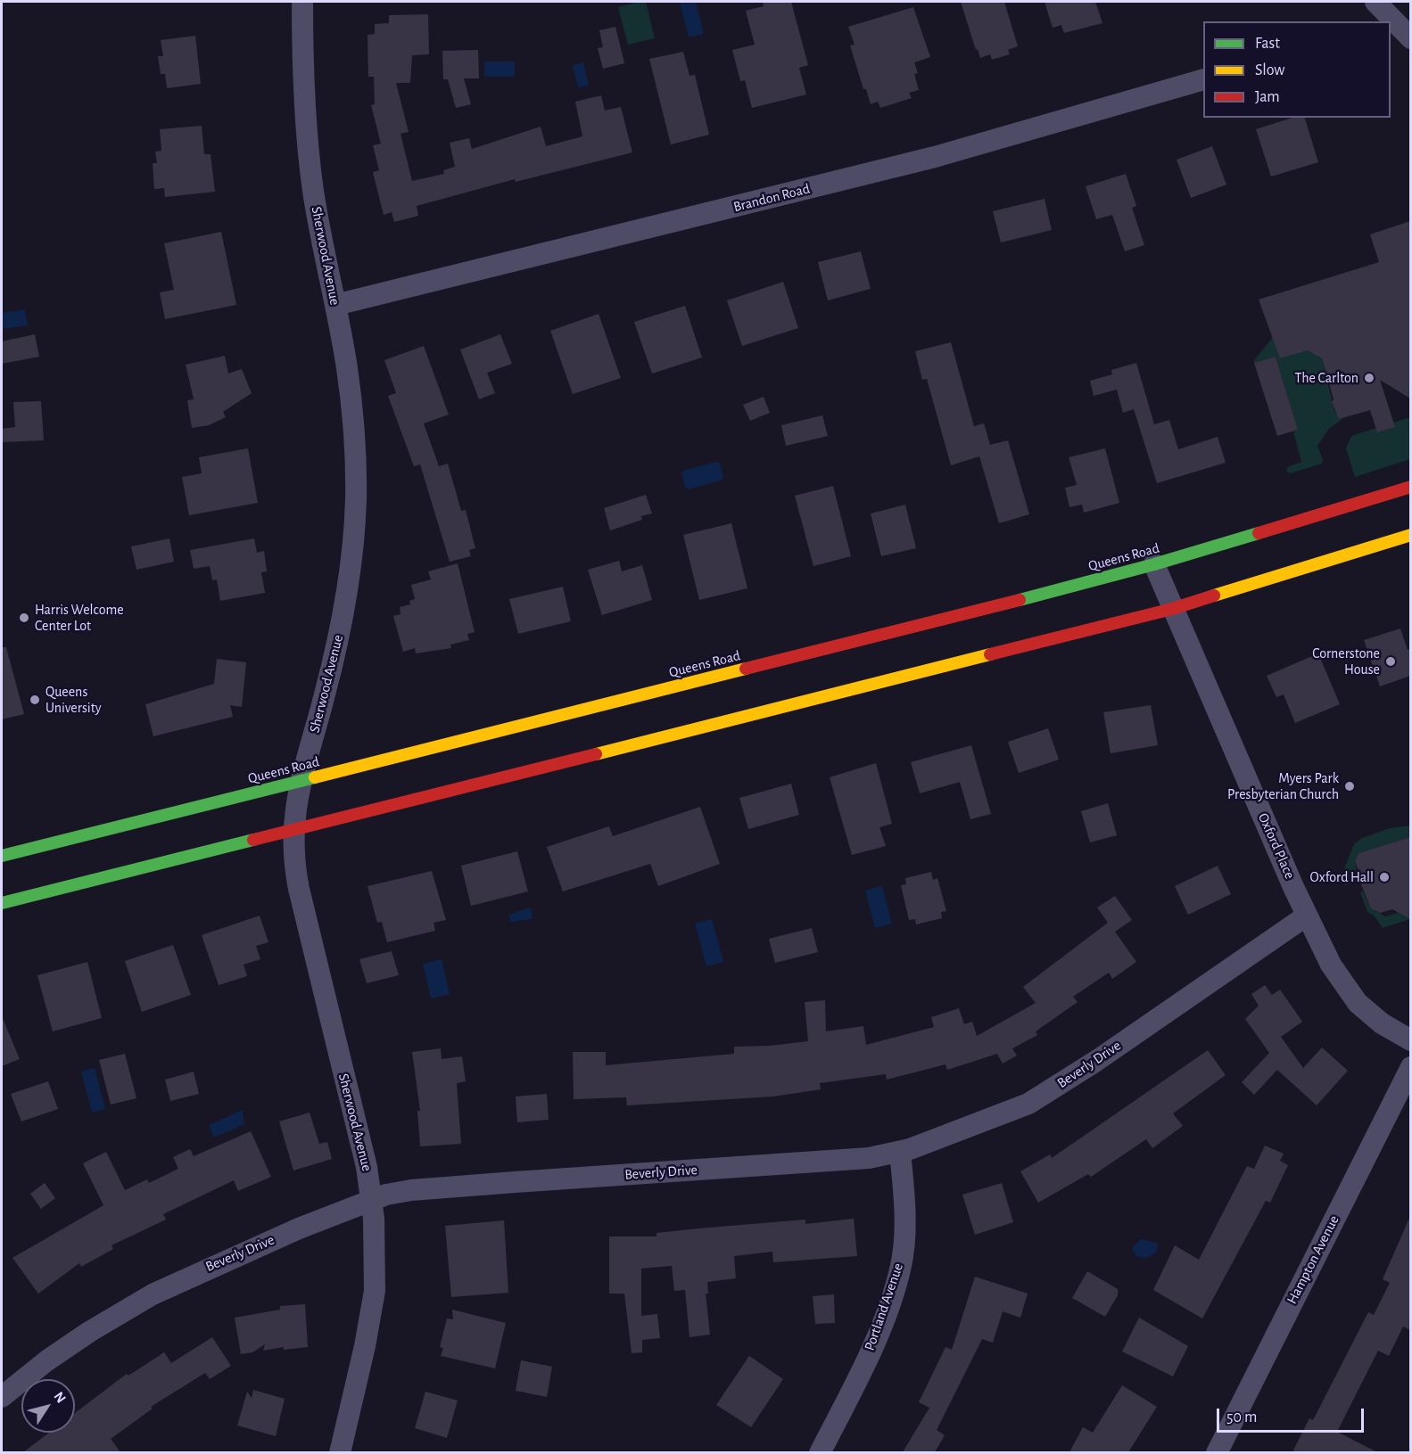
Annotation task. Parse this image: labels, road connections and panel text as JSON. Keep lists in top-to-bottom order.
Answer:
{
  "streets": {
    "street": [
      "Brandon Road",
      "Sherwood Avenue",
      "Queens Road",
      "Oxford Place",
      "Beverly Drive",
      "Hampton Avenue",
      "Portland Avenue"
    ]
  },
  "crossings": [
    ["Brandon Road", "Sherwood Avenue"],
    ["Sherwood Avenue", "Queens Road"],
    ["Sherwood Avenue", "Beverly Drive"],
    ["Queens Road", "Oxford Place"],
    ["Oxford Place", "Beverly Drive"],
    ["Beverly Drive", "Portland Avenue"]
  ],
  "places": [
    "The Carlton",
    "Harris Welcome Center Lot",
    "Cornerstone House",
    "Queens University",
    "Myers Park Presbyterian Church",
    "Oxford Hall"
  ],
  "legend": ["Fast", "Slow", "Jam"],
  "scale_bar": "50 m",
  "north": "top right"
}
